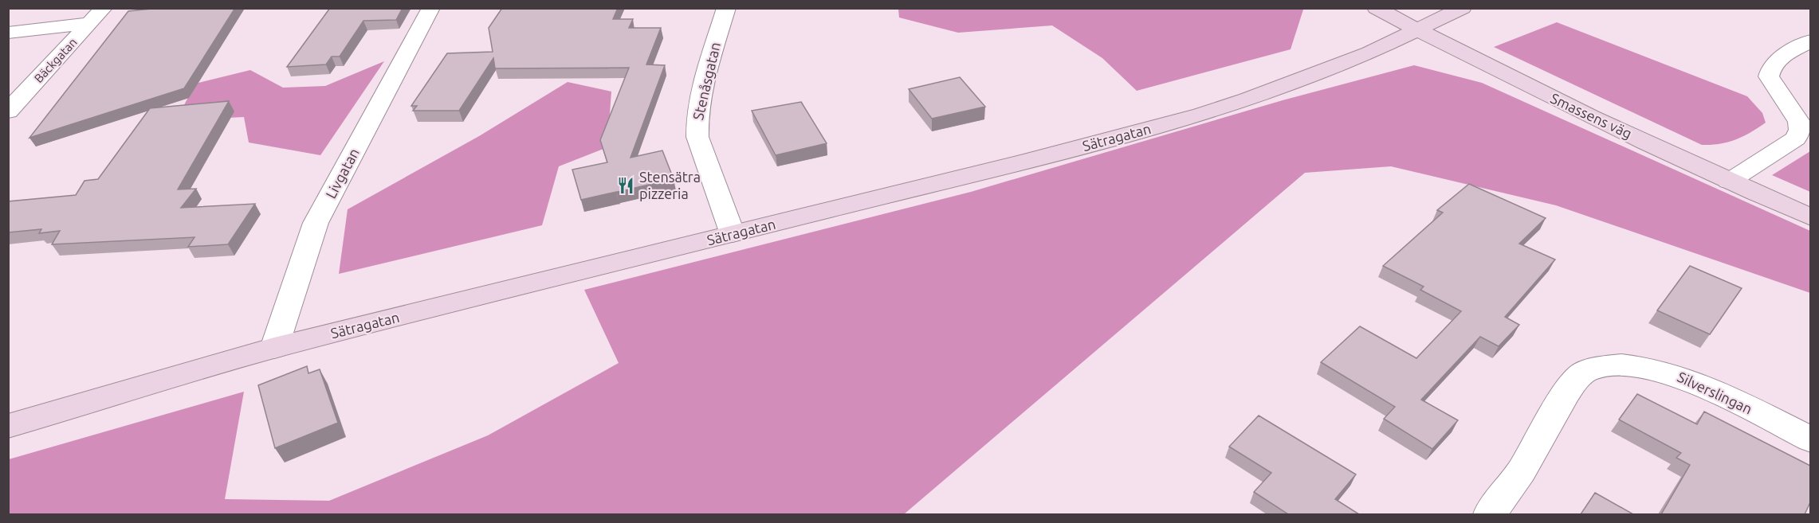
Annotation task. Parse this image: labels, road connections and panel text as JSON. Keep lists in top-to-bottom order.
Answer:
{
  "streets": {
    "street": [
      "Bäckgatan",
      "Stenåsgatan",
      "Smassens väg",
      "Sätragatan",
      "Livgatan",
      "Silverslingan"
    ]
  },
  "crossings": [
    ["Stenåsgatan", "Sätragatan"],
    ["Smassens väg", "Sätragatan"],
    ["Sätragatan", "Livgatan"]
  ],
  "places": {
    "restaurant": ["Stensätra pizzeria"]
  }
}
